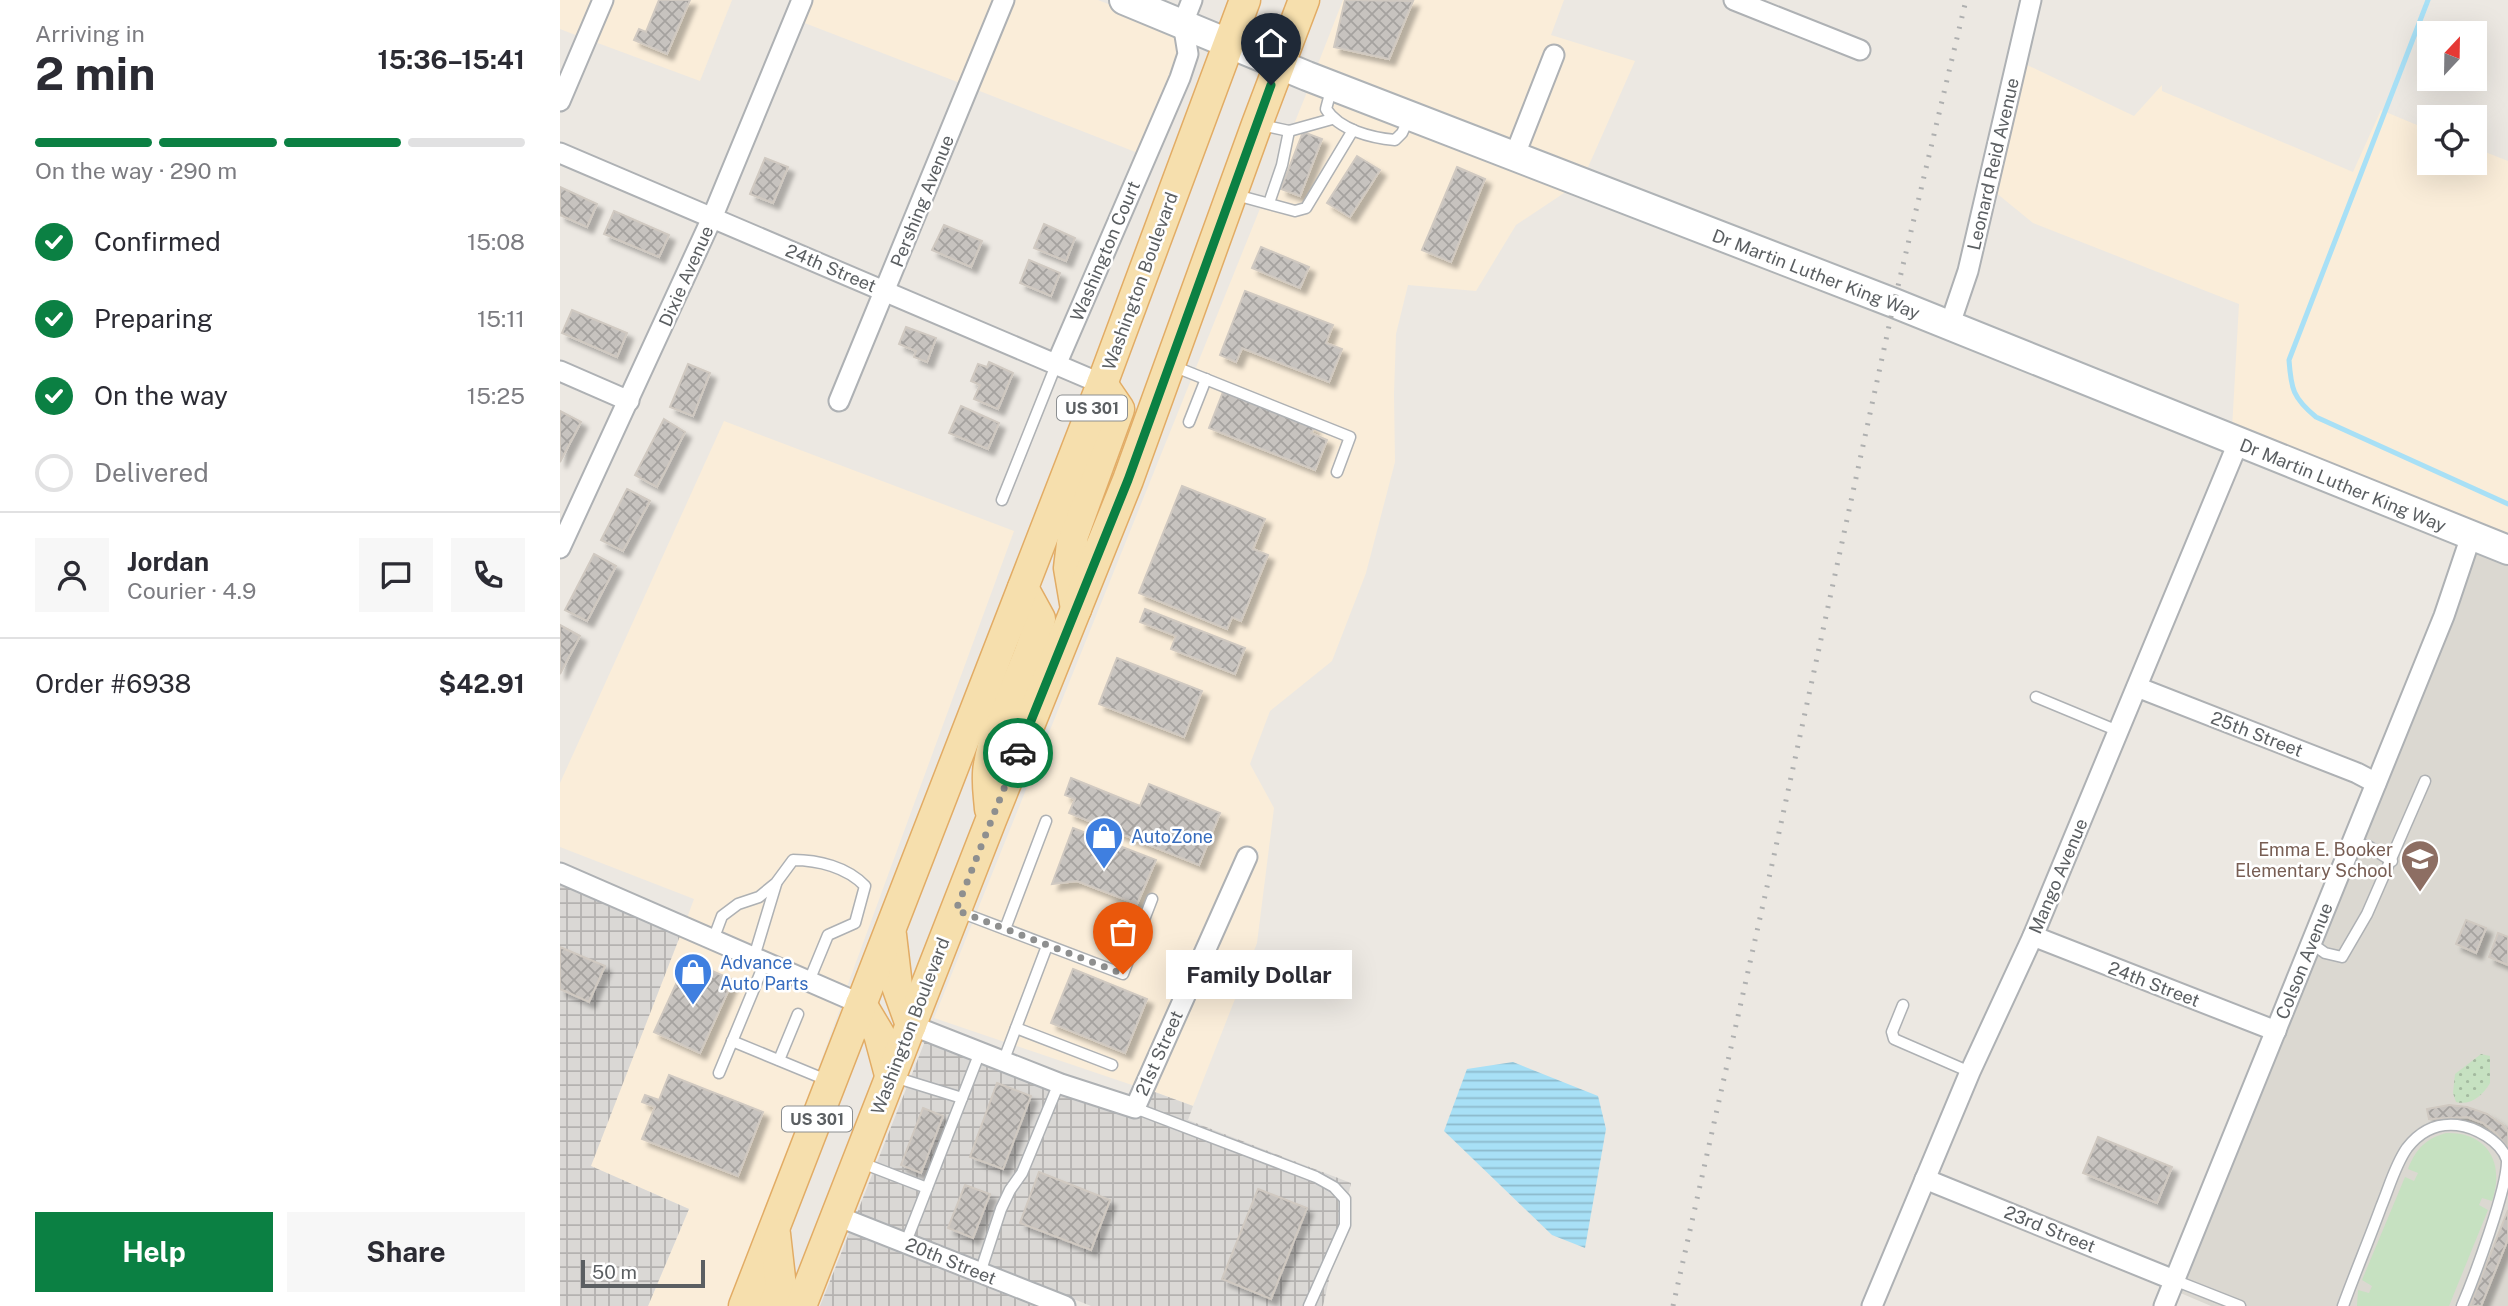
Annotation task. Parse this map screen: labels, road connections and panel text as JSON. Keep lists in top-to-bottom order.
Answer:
{
  "streets": {
    "main road": ["Washington Boulevard", "US 301"],
    "street": [
      "Leonard Reid Avenue",
      "Pershing Avenue",
      "Washington Court",
      "24th Street",
      "Dr Martin Luther King Way",
      "Dixie Avenue",
      "25th Street",
      "Mango Avenue",
      "Colson Avenue",
      "21st Street",
      "23rd Street",
      "20th Street"
    ]
  },
  "crossings": [
    ["Leonard Reid Avenue", "Dr Martin Luther King Way"],
    ["Pershing Avenue", "24th Street"],
    ["Washington Court", "24th Street"],
    ["Washington Court", "Dr Martin Luther King Way"],
    ["24th Street", "Dixie Avenue"],
    ["24th Street", "Washington Boulevard"],
    ["24th Street", "Mango Avenue"],
    ["24th Street", "Colson Avenue"],
    ["Dr Martin Luther King Way", "Washington Boulevard"],
    ["Dr Martin Luther King Way", "Mango Avenue"],
    ["Dr Martin Luther King Way", "Colson Avenue"],
    ["Washington Boulevard", "21st Street"],
    ["Washington Boulevard", "20th Street"],
    ["25th Street", "Mango Avenue"],
    ["25th Street", "Colson Avenue"],
    ["Mango Avenue", "23rd Street"],
    ["Colson Avenue", "23rd Street"]
  ],
  "places": {
    "shop": ["AutoZone", "Advance Auto Parts"],
    "school or university": ["Emma E. Booker Elementary School"],
    "other": ["Family Dollar"]
  },
  "scale_bar": "50 m",
  "north": "top",
  "page": {
    "heading": ["2 min", "Arriving in", "15:36–15:41"],
    "panel": [
      "Jordan",
      "Courier · 4.9",
      "Order #6938",
      "$42.91"
    ],
    "bar": "On the way · 290 m",
    "list": [
      ["Confirmed", "15:08"],
      ["Preparing", "15:11"],
      ["On the way", "15:25"],
      "Delivered"
    ],
    "bubble": "Family Dollar",
    "buttons": ["Help", "Share"],
    "scale": "50 m"
  }
}
